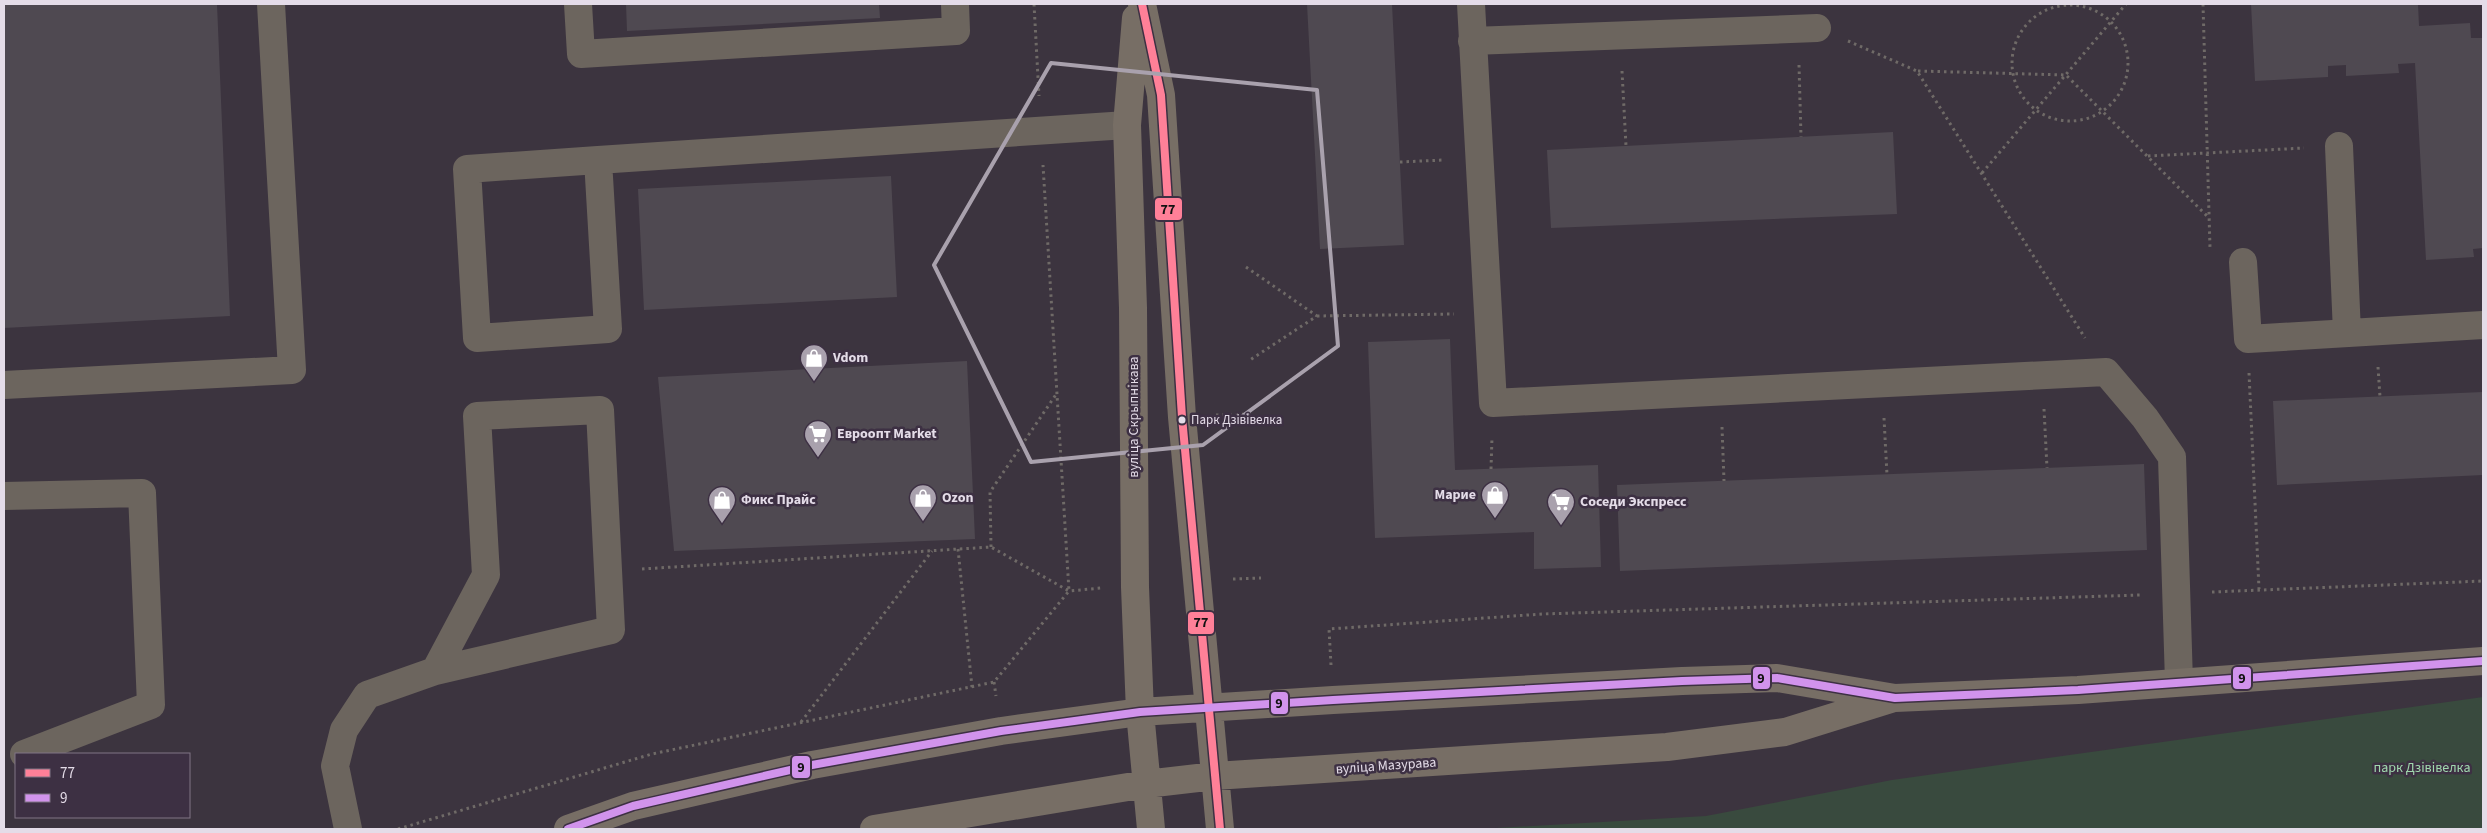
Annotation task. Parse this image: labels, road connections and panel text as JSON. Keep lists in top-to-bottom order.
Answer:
{
  "streets": {
    "main road": ["вуліца Скрыпнікава", "вуліца Мазурава"]
  },
  "crossings": [
    ["вуліца Скрыпнікава", "вуліца Мазурава"]
  ],
  "parks": ["парк Дзівівелка"],
  "places": {
    "shop": [
      "Vdom",
      "Марие",
      "Ozon",
      "Фикс Прайс"
    ],
    "other": ["Парк Дзівівелка"],
    "supermarket": ["Евроопт Market", "Соседи Экспресс"]
  },
  "lines": ["transit line 77", "transit line 9"],
  "legend": ["77", "9"]
}
